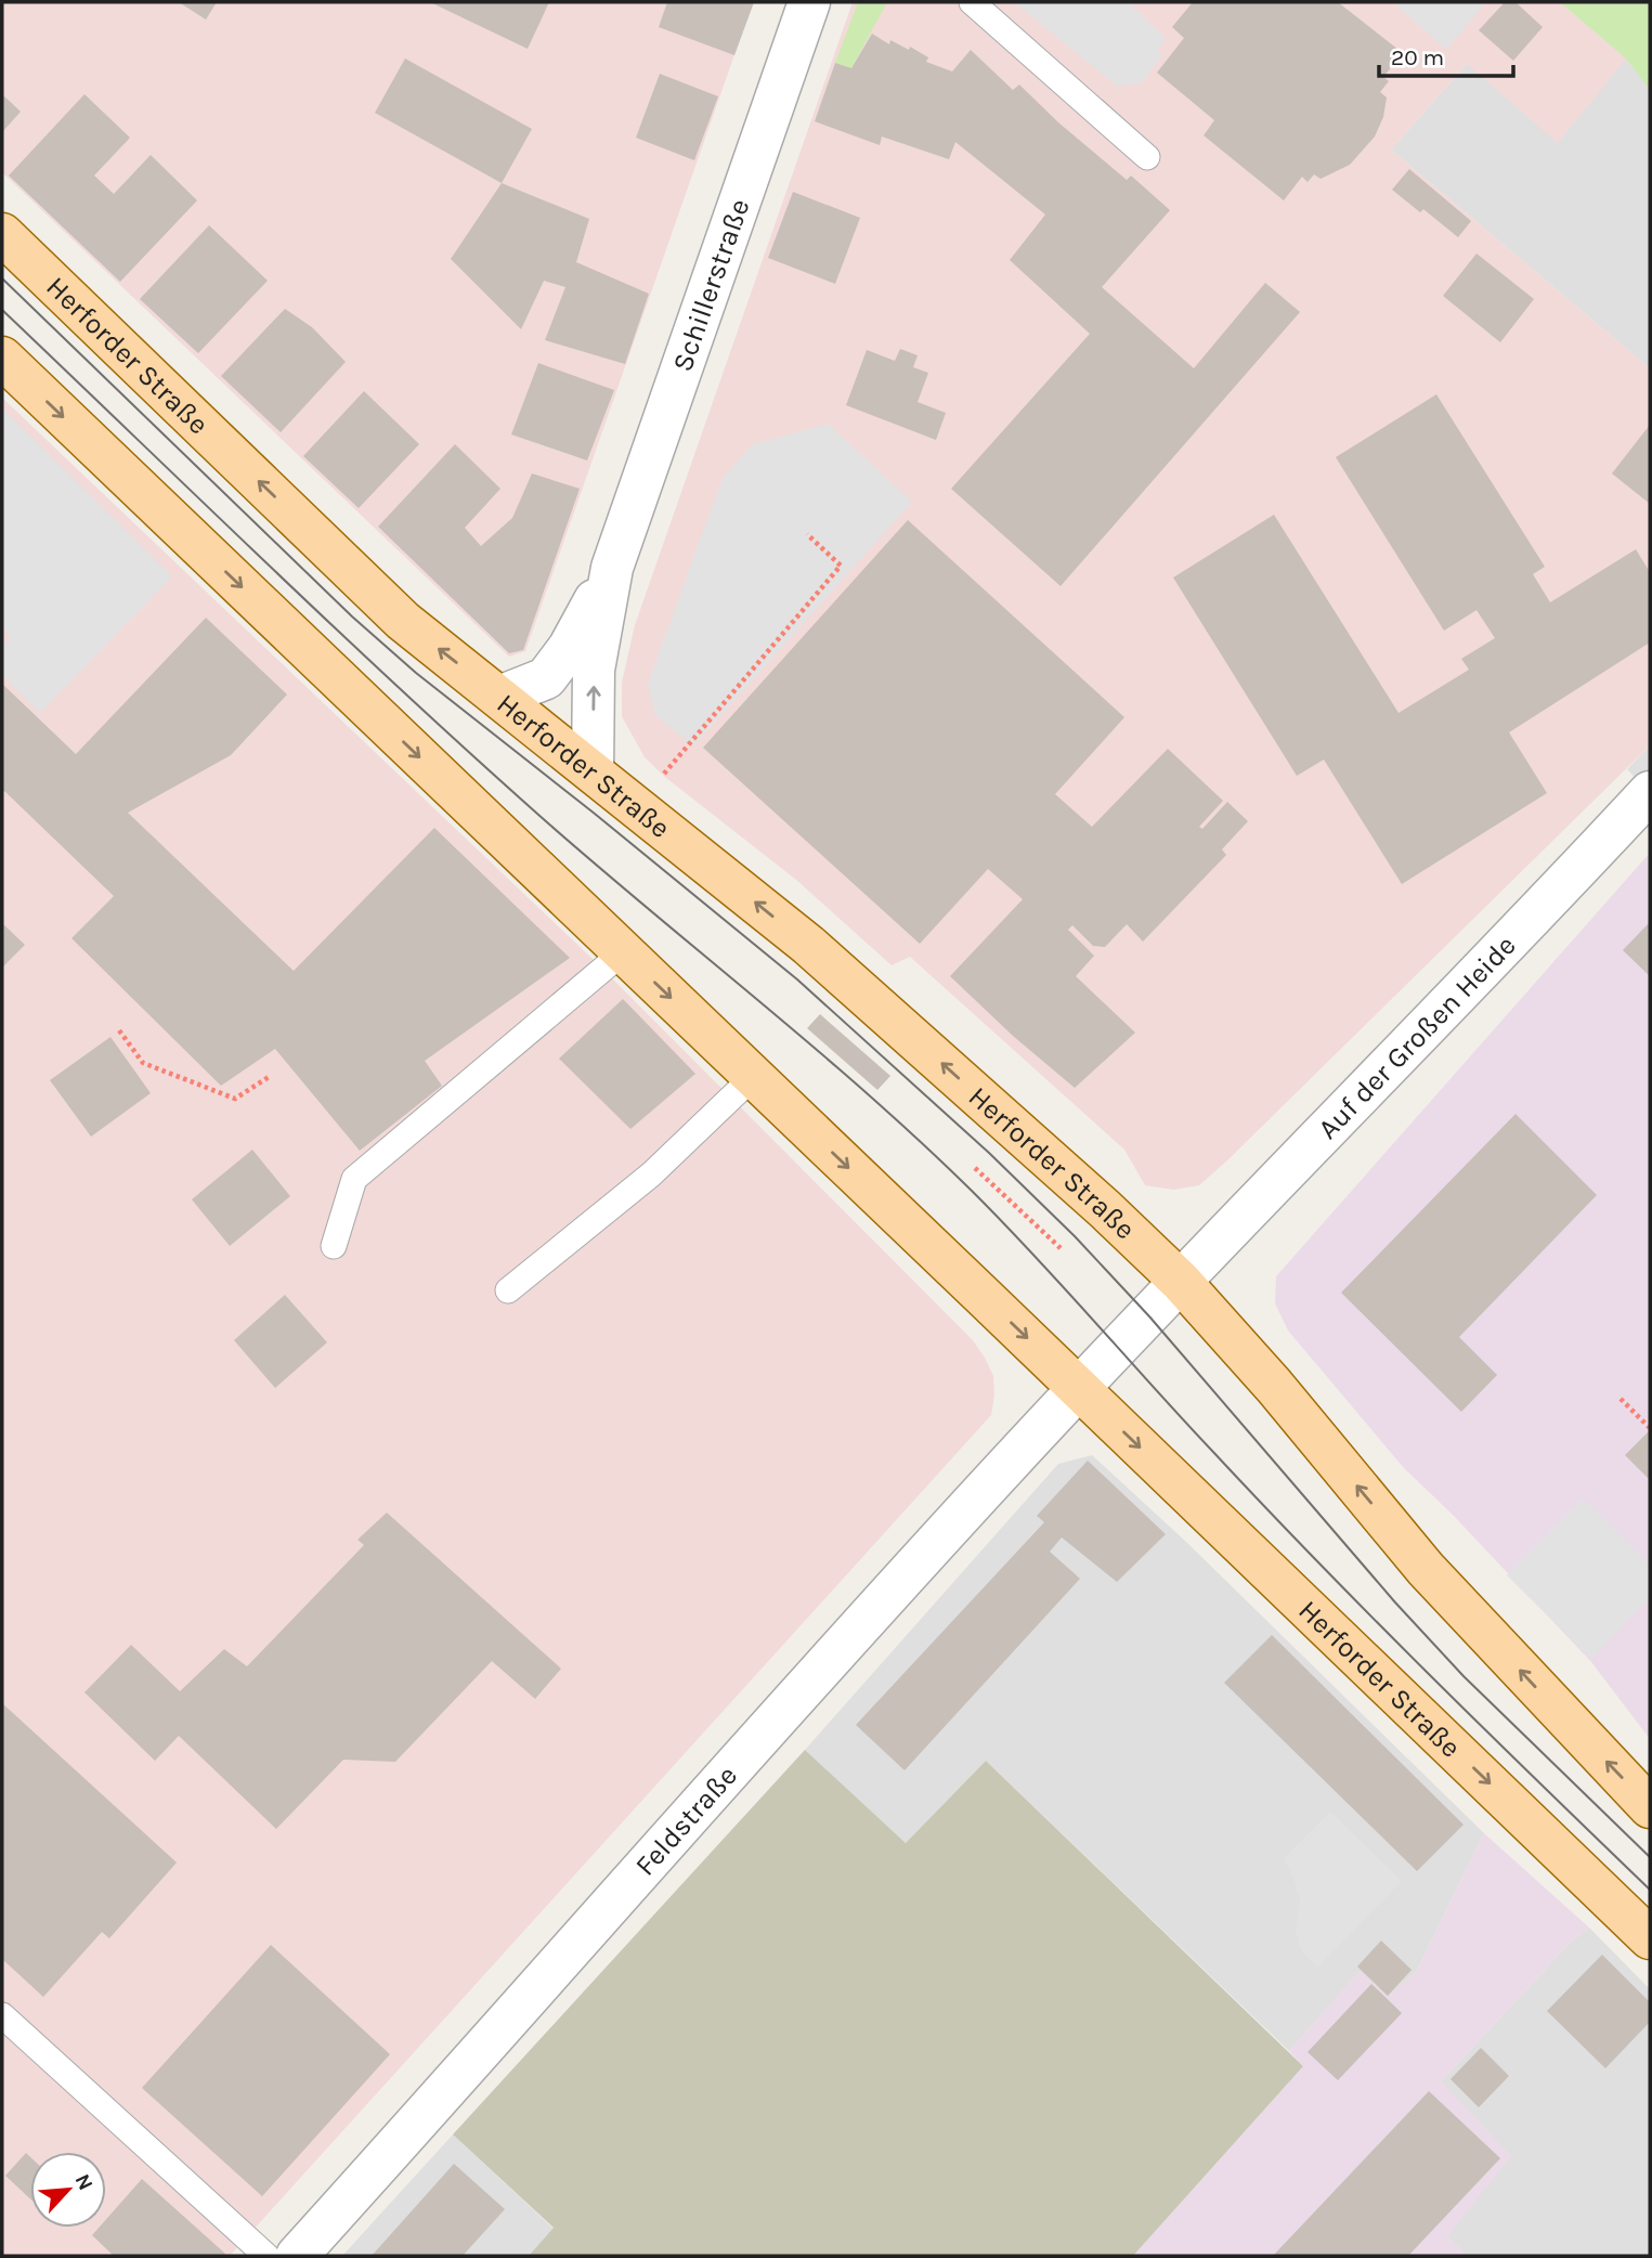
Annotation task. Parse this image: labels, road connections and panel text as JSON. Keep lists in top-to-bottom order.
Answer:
{
  "streets": {
    "main road": ["Herforder Straße"],
    "street": ["Schillerstraße", "Auf der Großen Heide", "Feldstraße"]
  },
  "crossings": [
    ["Schillerstraße", "Herforder Straße"],
    ["Herforder Straße", "Auf der Großen Heide"],
    ["Herforder Straße", "Feldstraße"]
  ],
  "scale_bar": "20 m",
  "north": "top right"
}
